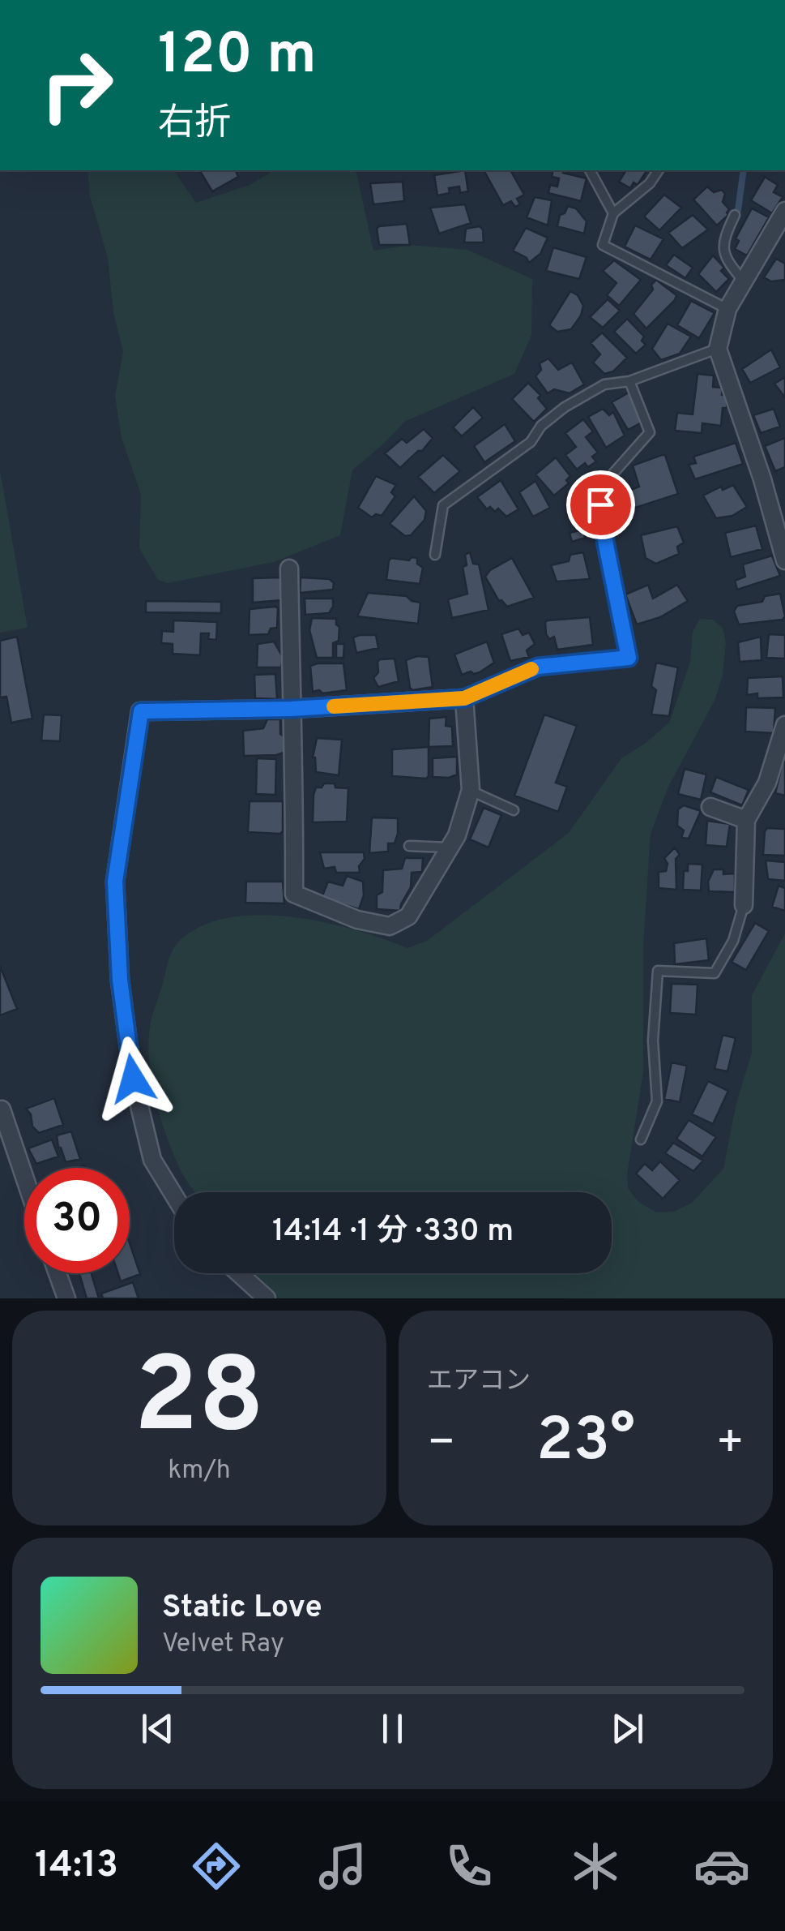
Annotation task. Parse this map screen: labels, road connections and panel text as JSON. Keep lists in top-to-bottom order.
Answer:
{
  "page": {
    "turn": ["120 m", "右折"],
    "limit": "30",
    "trip": "14:14 · 1 分 · 330 m",
    "tile": [
      ["28", "km/h"],
      "エアコン"
    ],
    "heat": ["−", "23°", "+"],
    "song": ["Static Love", "Velvet Ray"],
    "tabs": "14:13"
  }
}
